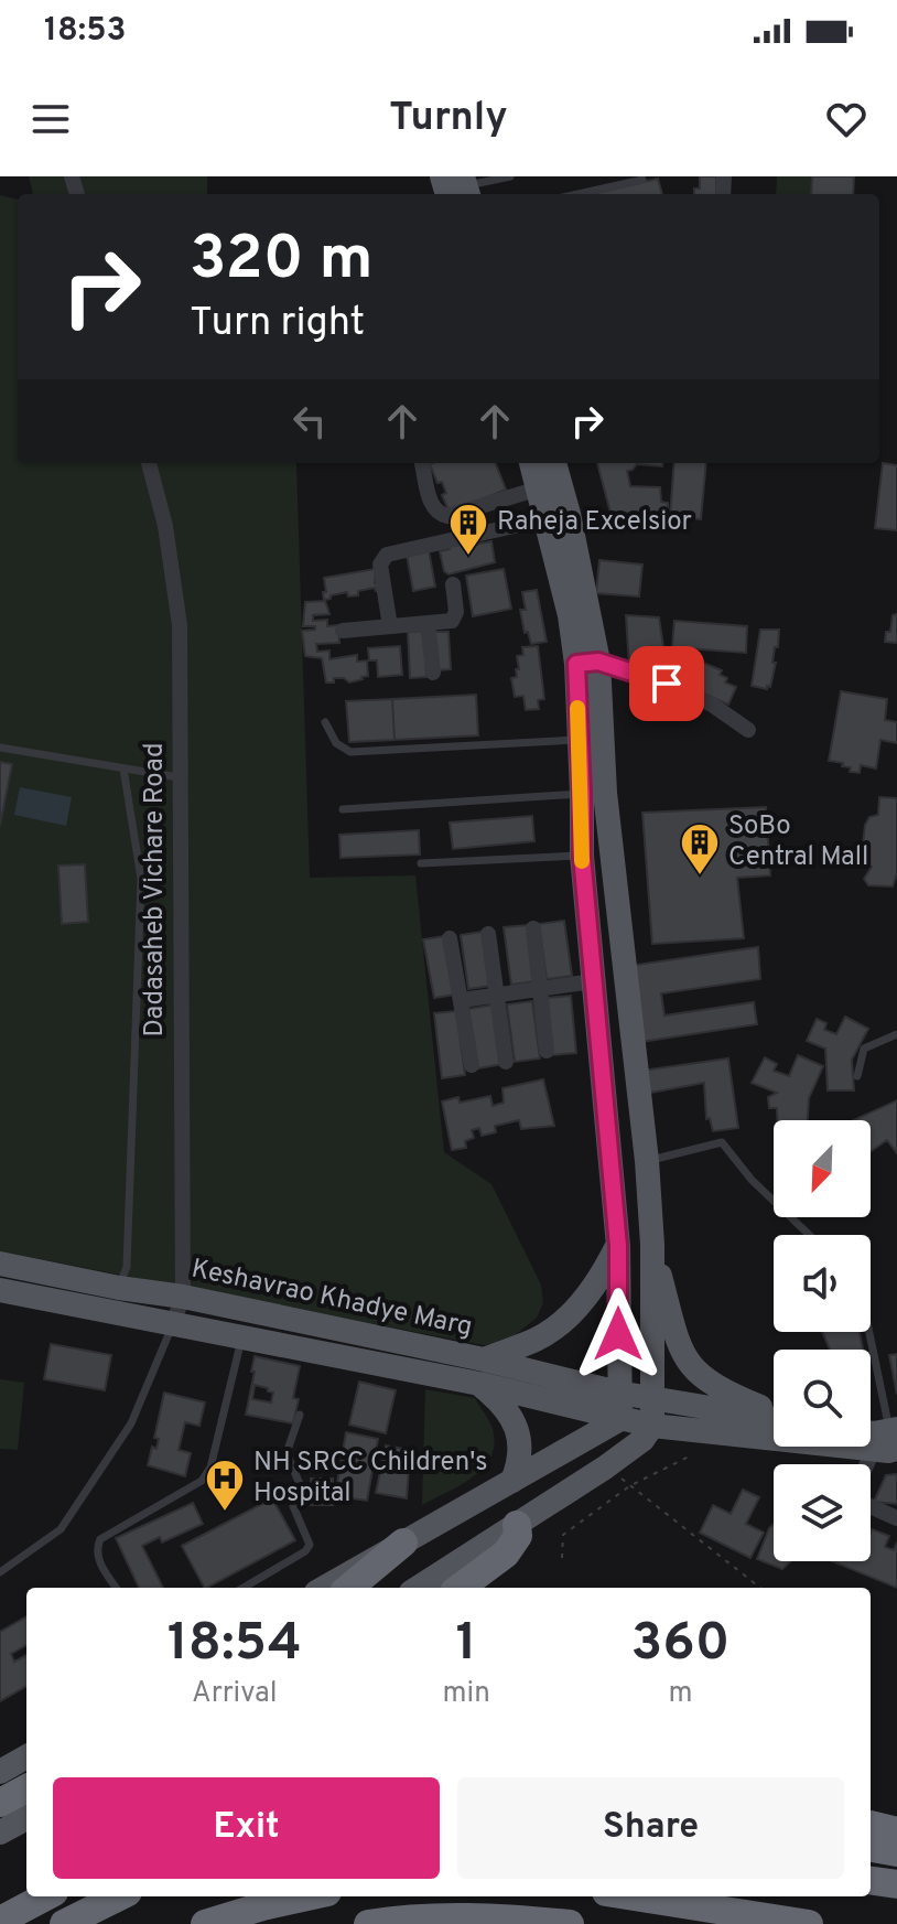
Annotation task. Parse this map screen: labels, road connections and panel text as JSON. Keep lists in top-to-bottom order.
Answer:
{
  "streets": {
    "main road": ["Keshavrao Khadye Marg"],
    "street": ["Dadasaheb Vichare Road"]
  },
  "crossings": [
    ["Dadasaheb Vichare Road", "Keshavrao Khadye Marg"]
  ],
  "places": {
    "building": ["Raheja Excelsior", "SoBo Central Mall"],
    "hospital": ["NH SRCC Children's Hospital"]
  },
  "north": "bottom left",
  "page": {
    "status": "18:53",
    "header": "Turnly",
    "turn": ["320 m", "Turn right"],
    "eta": [
      "18:54",
      "Arrival",
      "1",
      "min",
      "360",
      "m"
    ],
    "buttons": ["Exit", "Share"]
  }
}
